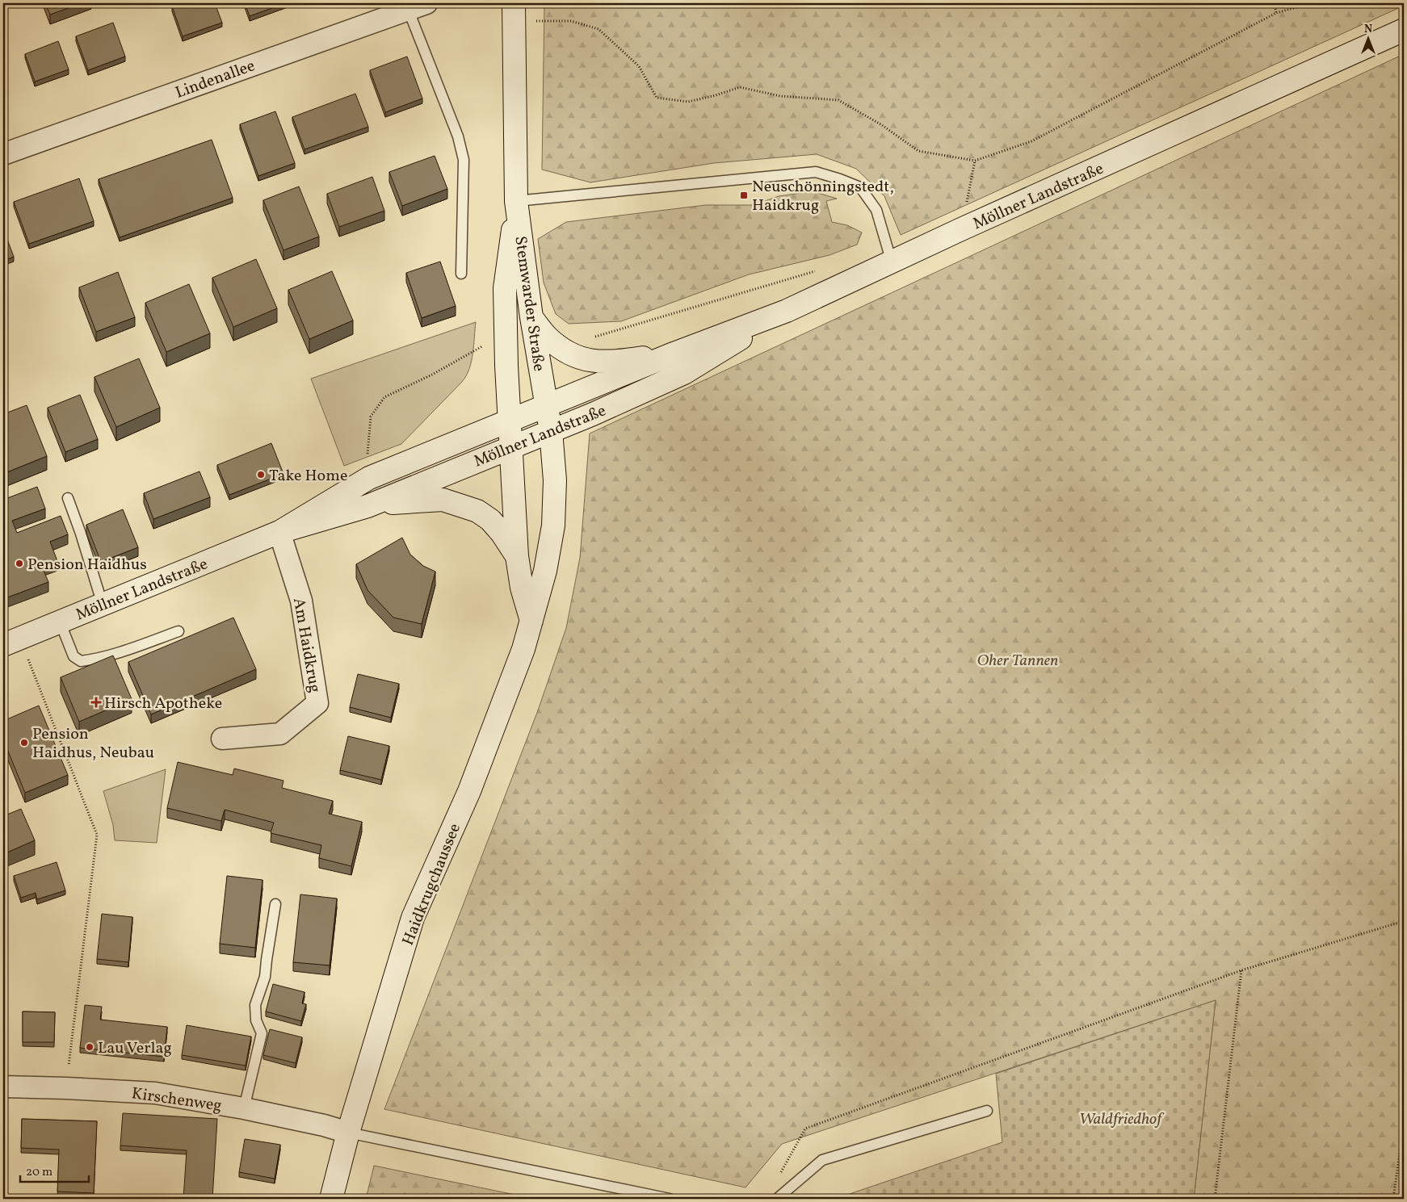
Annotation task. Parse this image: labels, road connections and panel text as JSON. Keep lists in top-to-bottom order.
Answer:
{
  "streets": {
    "main road": ["Möllner Landstraße", "Stemwarder Straße", "Haidkrugchaussee"],
    "street": ["Lindenallee", "Am Haidkrug", "Kirschenweg"]
  },
  "crossings": [
    ["Möllner Landstraße", "Stemwarder Straße"],
    ["Möllner Landstraße", "Am Haidkrug"],
    ["Möllner Landstraße", "Haidkrugchaussee"],
    ["Stemwarder Straße", "Haidkrugchaussee"],
    ["Haidkrugchaussee", "Kirschenweg"]
  ],
  "parks": ["Oher Tannen", "Waldfriedhof"],
  "places": {
    "transit": ["Neuschönningstedt, Haidkrug"],
    "other": [
      "Take Home",
      "Pension Haidhus",
      "Pension Haidhus, Neubau",
      "Lau Verlag"
    ],
    "health": ["Hirsch Apotheke"]
  },
  "scale_bar": "20 m",
  "north": "top"
}
